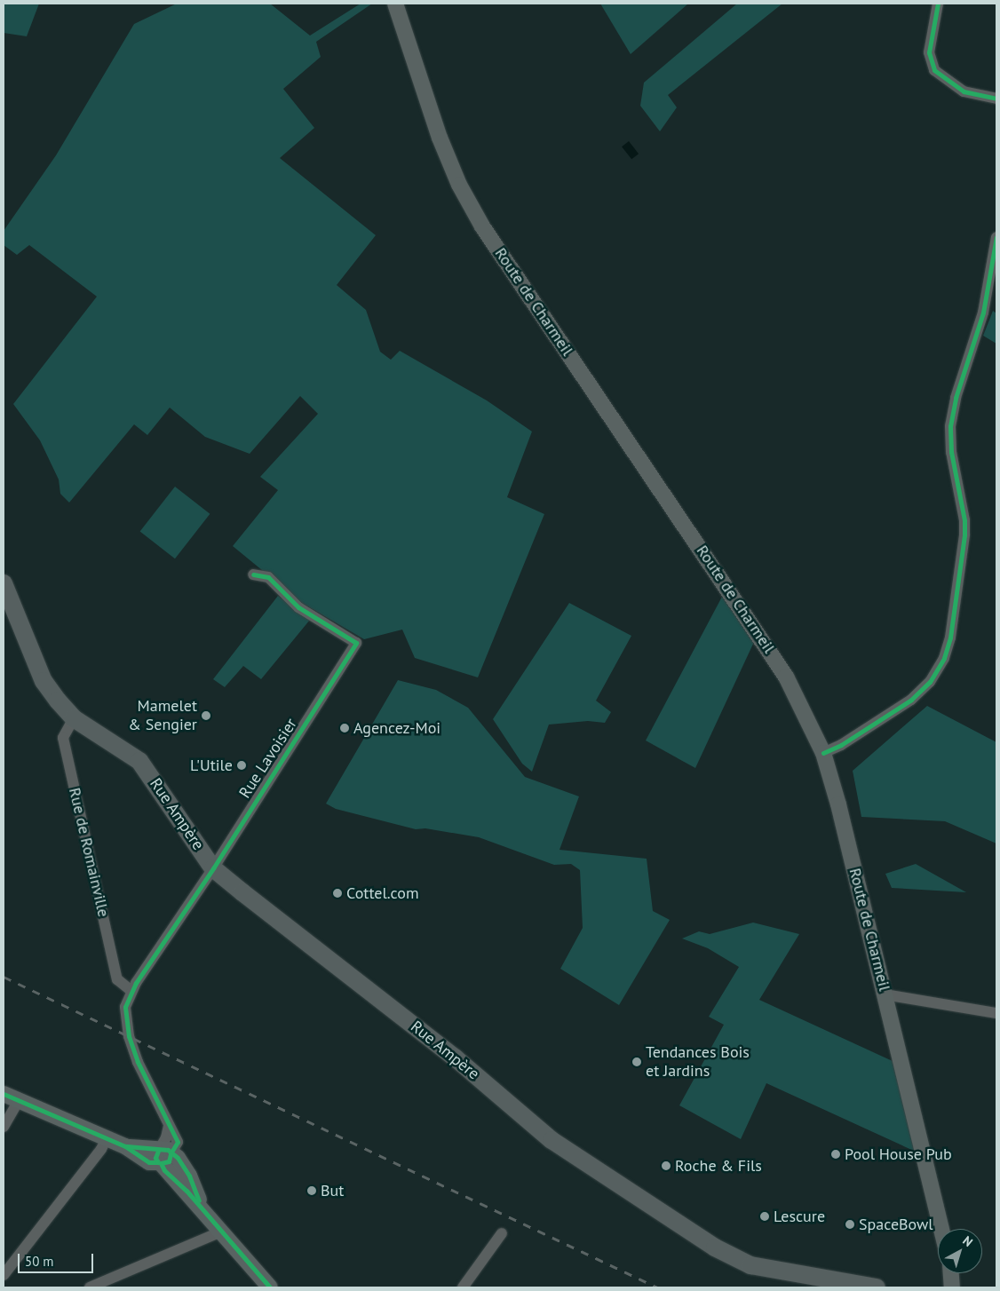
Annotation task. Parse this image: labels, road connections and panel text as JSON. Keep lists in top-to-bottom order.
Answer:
{
  "streets": {
    "main road": ["Route de Charmeil", "Rue Ampère"],
    "street": ["Rue Lavoisier", "Rue de Romainville"]
  },
  "crossings": [
    ["Rue Lavoisier", "Rue Ampère"],
    ["Rue Lavoisier", "Rue de Romainville"],
    ["Rue Ampère", "Rue de Romainville"]
  ],
  "places": [
    "Mamelet & Sengier",
    "Agencez-Moi",
    "L'Utile",
    "Cottel.com",
    "Tendances Bois et Jardins",
    "Pool House Pub",
    "Roche & Fils",
    "But",
    "Lescure",
    "SpaceBowl"
  ],
  "scale_bar": "50 m",
  "north": "top right"
}
